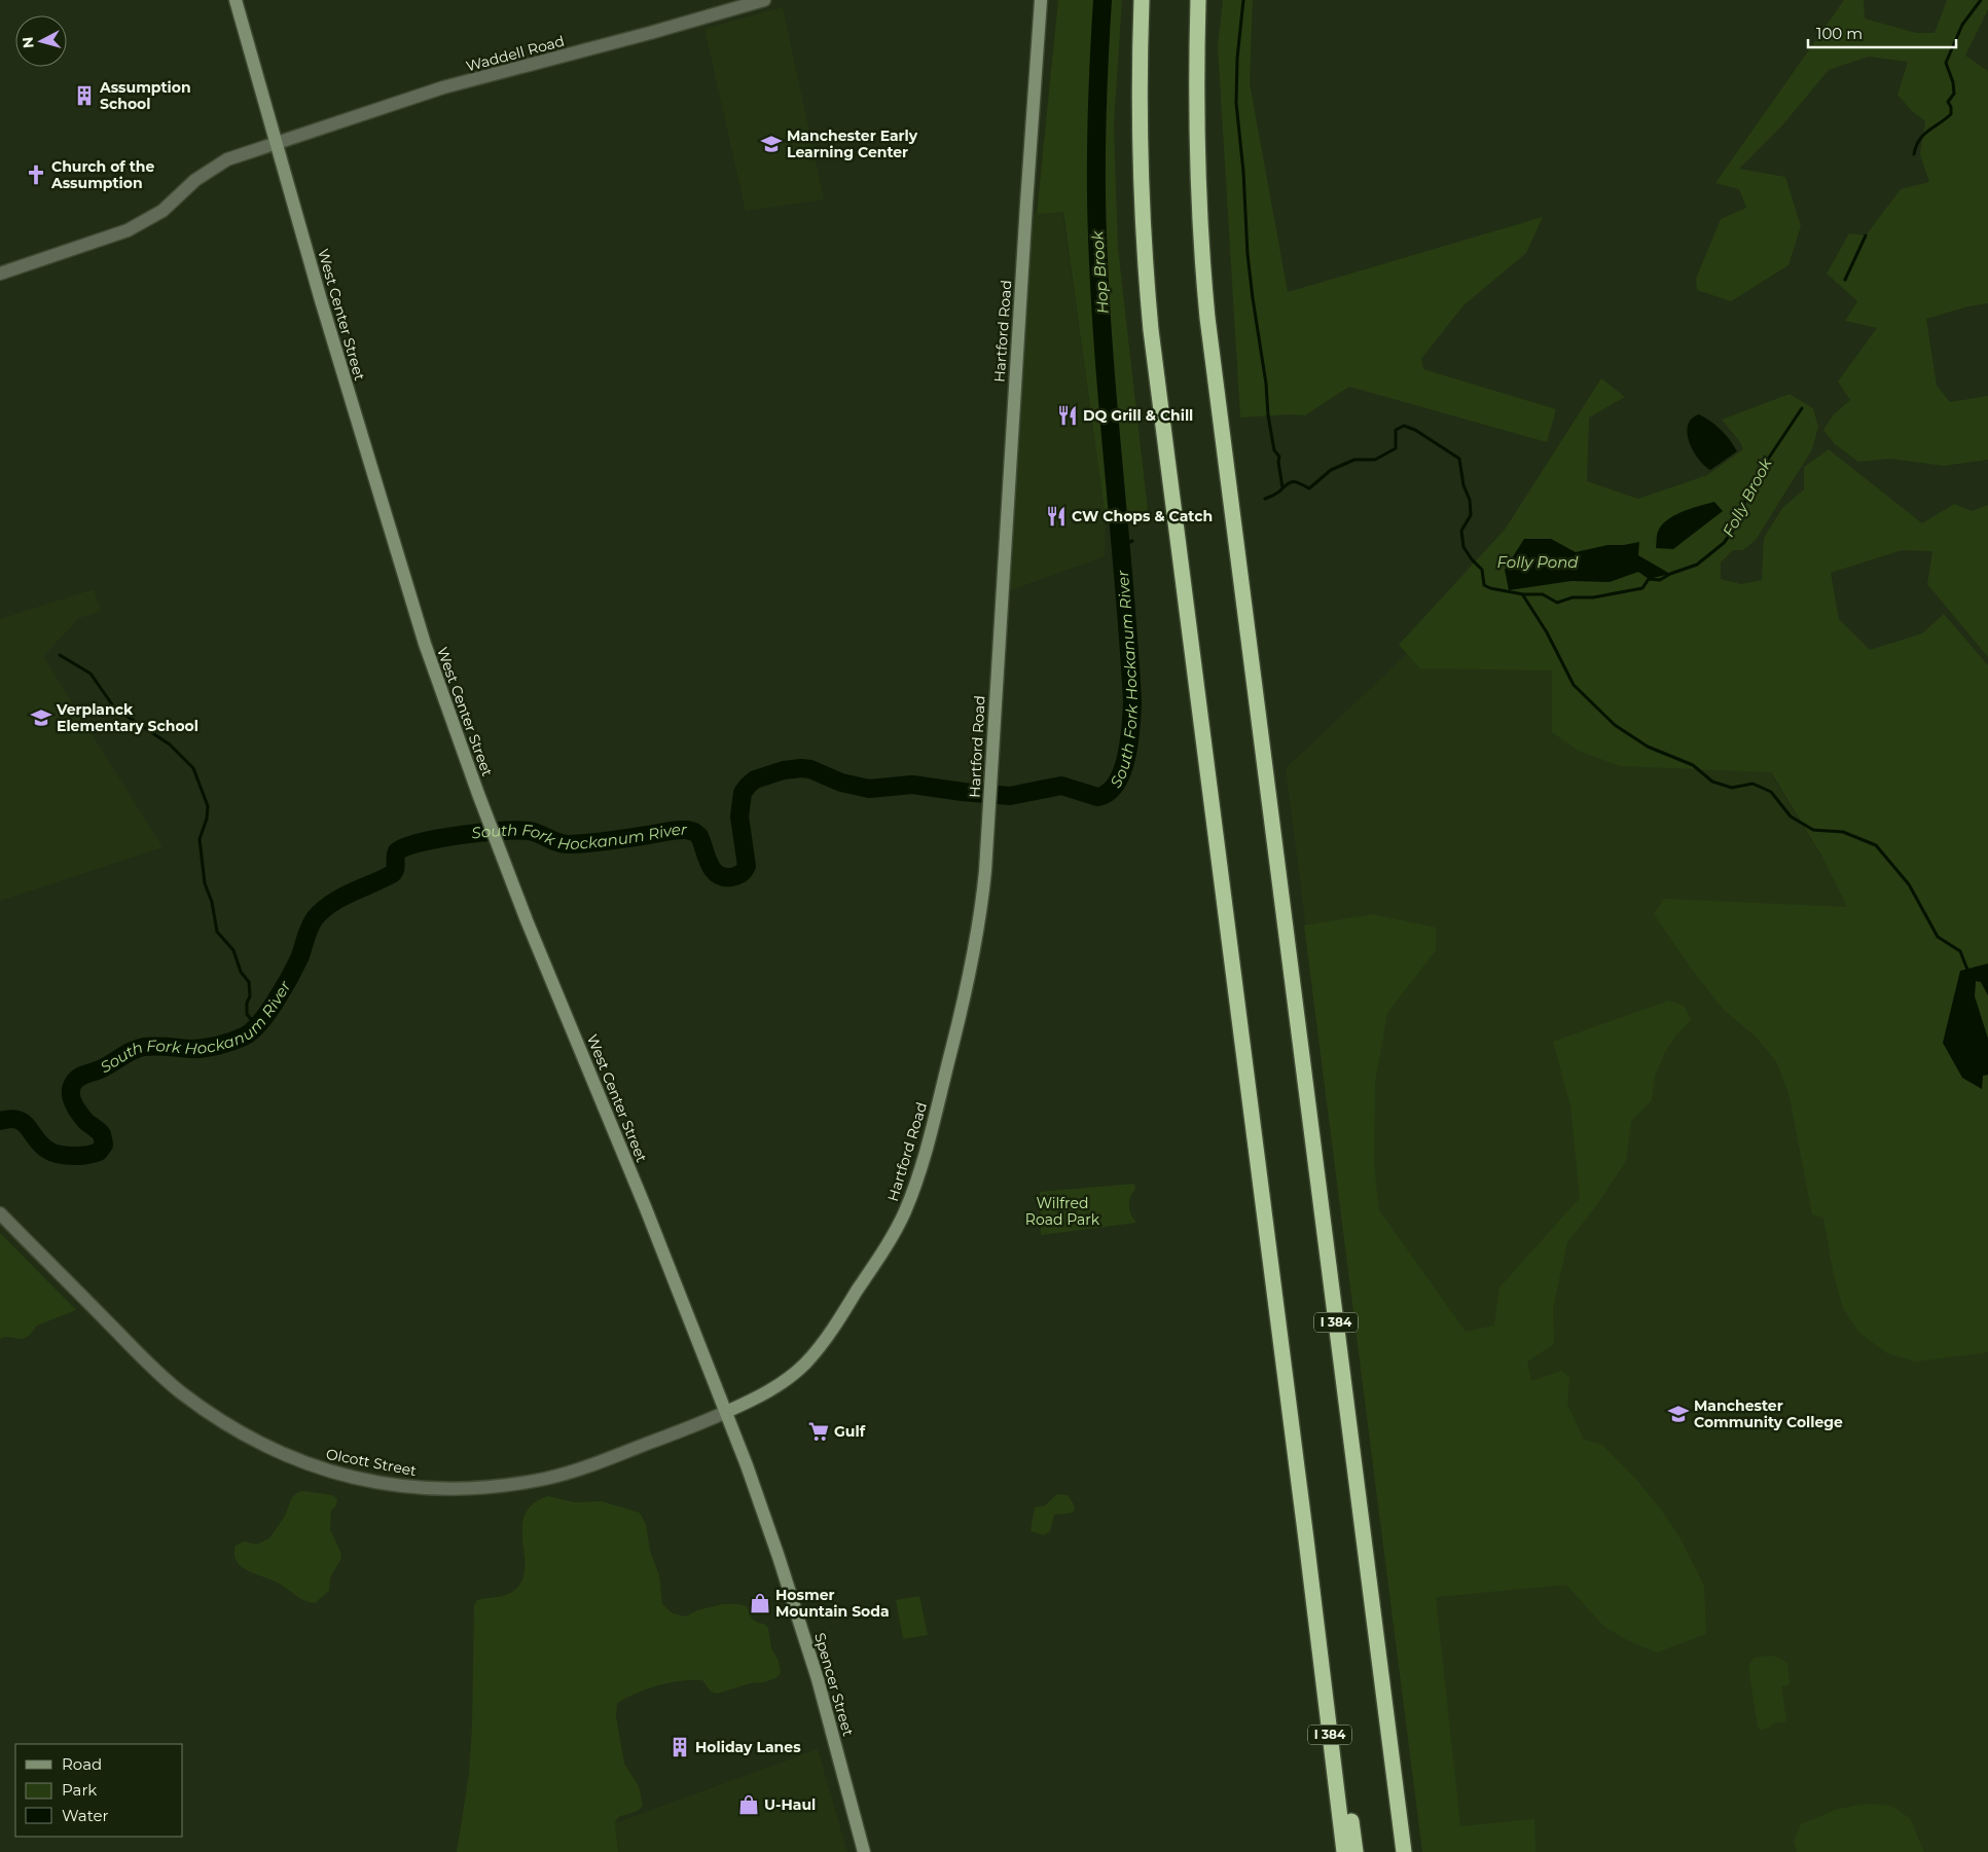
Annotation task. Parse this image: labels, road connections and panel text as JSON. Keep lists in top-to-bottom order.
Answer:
{
  "streets": {
    "highway": ["I 384"],
    "main road": ["West Center Street", "Hartford Road", "Spencer Street"],
    "street": ["Waddell Road", "Olcott Street"]
  },
  "crossings": [
    ["Waddell Road", "West Center Street"],
    ["West Center Street", "Hartford Road"],
    ["West Center Street", "Olcott Street"],
    ["West Center Street", "Spencer Street"],
    ["Hartford Road", "Olcott Street"],
    ["Hartford Road", "Spencer Street"],
    ["Olcott Street", "Spencer Street"]
  ],
  "water": [
    "Hop Brook",
    "Folly Brook",
    "Folly Pond",
    "South Fork Hockanum River"
  ],
  "parks": ["Wilfred Road Park"],
  "places": {
    "building": ["Assumption School", "Holiday Lanes"],
    "school or university": ["Manchester Early Learning Center", "Verplanck Elementary School", "Manchester Community College"],
    "church": ["Church of the Assumption"],
    "restaurant": ["DQ Grill & Chill", "CW Chops & Catch"],
    "supermarket": ["Gulf"],
    "shop": ["Hosmer Mountain Soda", "U-Haul"]
  },
  "legend": ["Road", "Park", "Water"],
  "scale_bar": "100 m",
  "north": "left"
}
